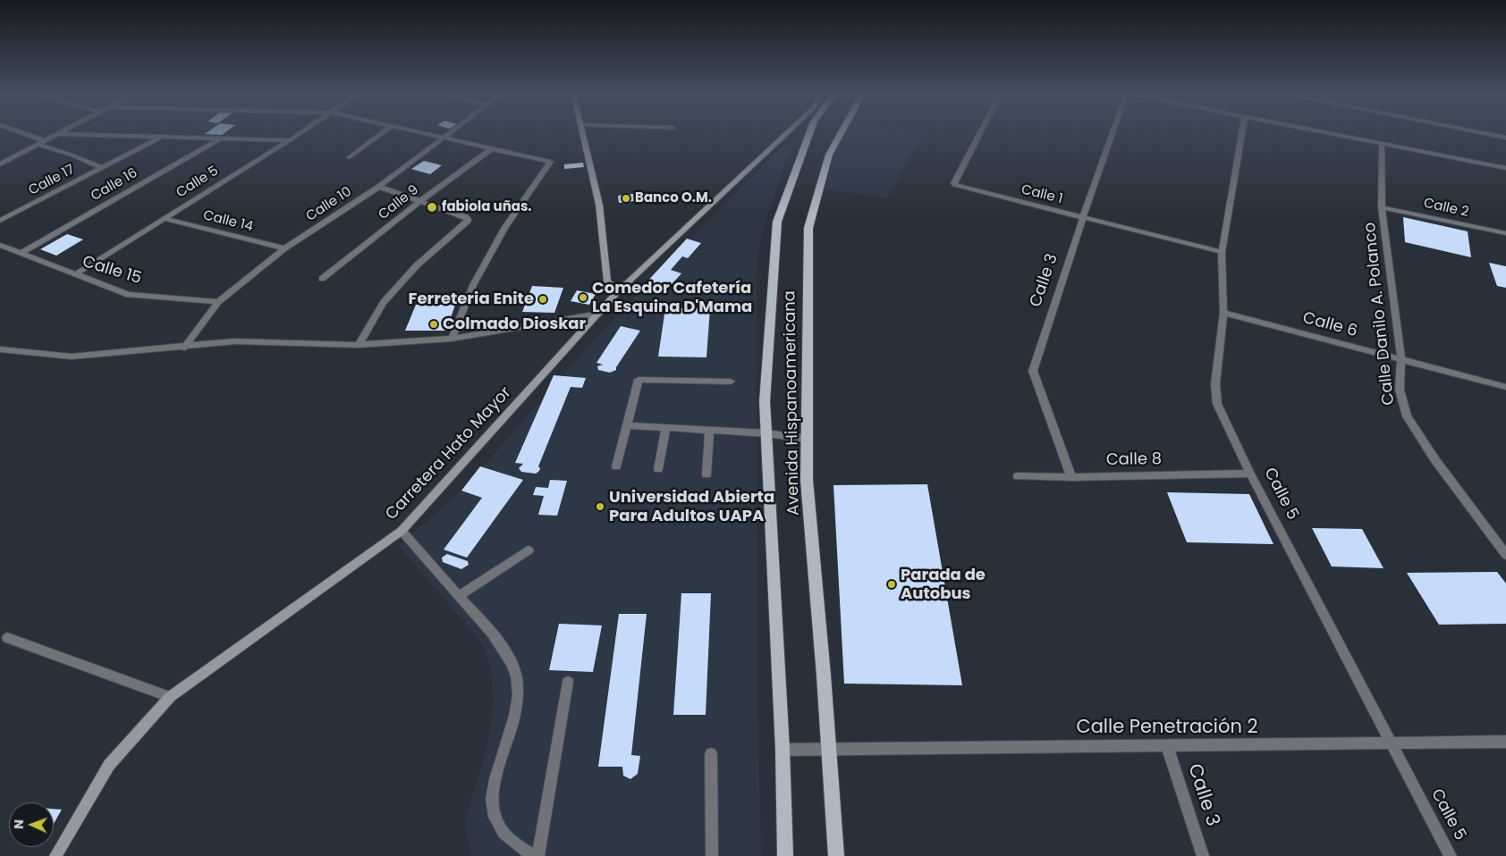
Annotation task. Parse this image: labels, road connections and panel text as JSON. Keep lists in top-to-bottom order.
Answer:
{
  "streets": {
    "main road": ["Avenida Hispanoamericana"],
    "street": [
      "Calle 17",
      "Calle 5",
      "Calle 16",
      "Calle 1",
      "Calle 9",
      "Calle 10",
      "Calle 2",
      "Calle 14",
      "Calle 15",
      "Calle 3",
      "Calle Danilo A. Polanco",
      "Calle 6",
      "Carretera Hato Mayor",
      "Calle 8",
      "Calle Penetración 2"
    ]
  },
  "crossings": [
    ["Calle 5", "Calle 1"],
    ["Calle 5", "Calle 14"],
    ["Calle 5", "Calle 15"],
    ["Calle 5", "Calle 6"],
    ["Calle 5", "Calle 8"],
    ["Calle 5", "Calle Penetración 2"],
    ["Calle 16", "Calle 15"],
    ["Calle 1", "Calle 3"],
    ["Calle 10", "Calle 14"],
    ["Calle 10", "Calle 15"],
    ["Calle 2", "Calle Danilo A. Polanco"],
    ["Calle 3", "Calle 8"],
    ["Calle 3", "Calle Penetración 2"],
    ["Calle Danilo A. Polanco", "Calle 6"],
    ["Avenida Hispanoamericana", "Calle Penetración 2"]
  ],
  "places": [
    "Banco O.M.",
    "fabiola uñas.",
    "Comedor Cafetería La Esquina D'Mama",
    "Ferreteria Enite",
    "Colmado Dioskar",
    "Universidad Abierta Para Adultos UAPA",
    "Parada de Autobus"
  ],
  "north": "left"
}
